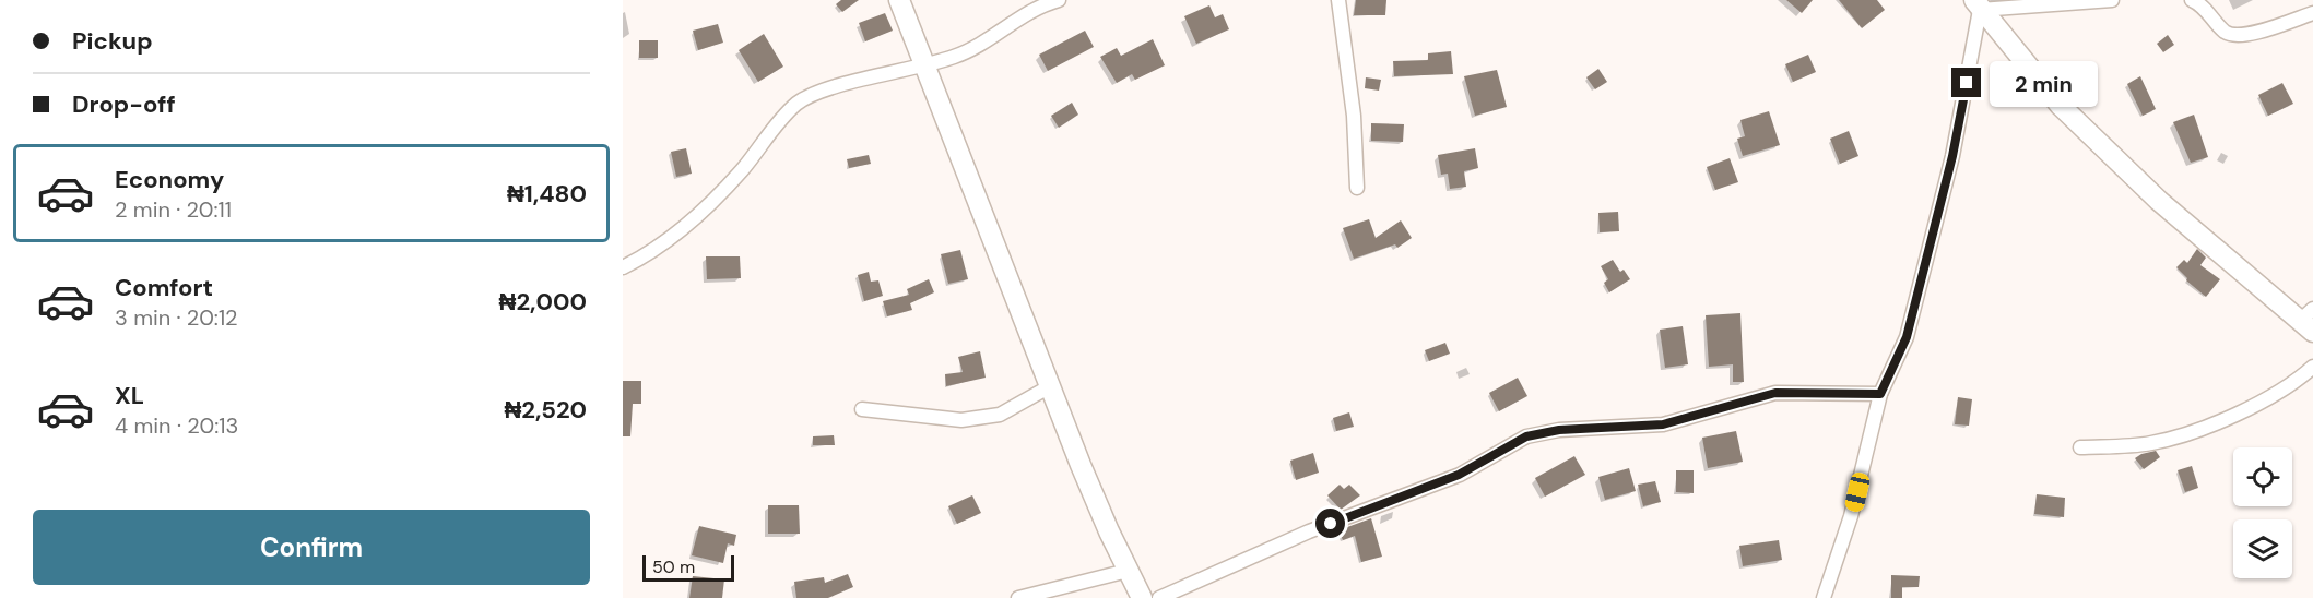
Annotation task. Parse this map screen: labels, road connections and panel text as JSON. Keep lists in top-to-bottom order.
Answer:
{
  "scale_bar": "50 m",
  "page": {
    "banner": ["Pickup", "Drop-off"],
    "bubble": "2 min",
    "list": [
      {
        "name": "Economy",
        "note": "2 min · 20:11",
        "value": "₦1,480"
      },
      {
        "name": "Comfort",
        "note": "3 min · 20:12",
        "value": "₦2,000"
      },
      {
        "name": "XL",
        "note": "4 min · 20:13",
        "value": "₦2,520"
      }
    ],
    "buttons": "Confirm",
    "scale": "50 m"
  }
}
